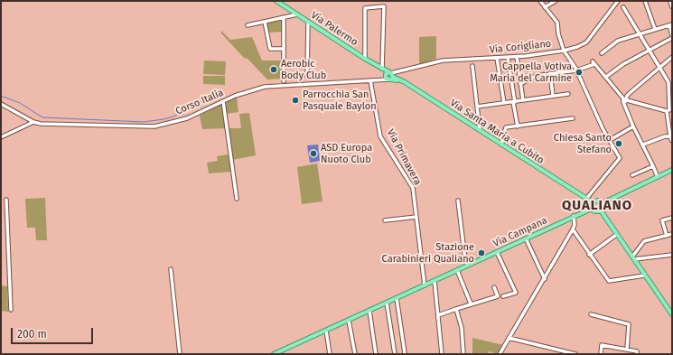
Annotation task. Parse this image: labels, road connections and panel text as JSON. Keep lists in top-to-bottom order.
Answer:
{
  "streets": {
    "main road": ["Via Palermo", "Via Santa Maria a Cubito", "Via Campana"],
    "street": ["Via Corigliano", "Corso Italia", "Via Primavera"]
  },
  "crossings": [
    ["Via Corigliano", "Corso Italia"],
    ["Via Corigliano", "Via Santa Maria a Cubito"],
    ["Corso Italia", "Via Santa Maria a Cubito"],
    ["Corso Italia", "Via Primavera"],
    ["Via Santa Maria a Cubito", "Via Campana"],
    ["Via Primavera", "Via Campana"]
  ],
  "districts": ["QUALIANO"],
  "places": [
    "Aerobic Body Club",
    "Cappella Votiva Maria del Carmine",
    "Parrocchia San Pasquale Baylon",
    "Chiesa Santo Stefano",
    "ASD Europa Nuoto Club",
    "Stazione Carabinieri Qualiano"
  ],
  "scale_bar": "200 m"
}
